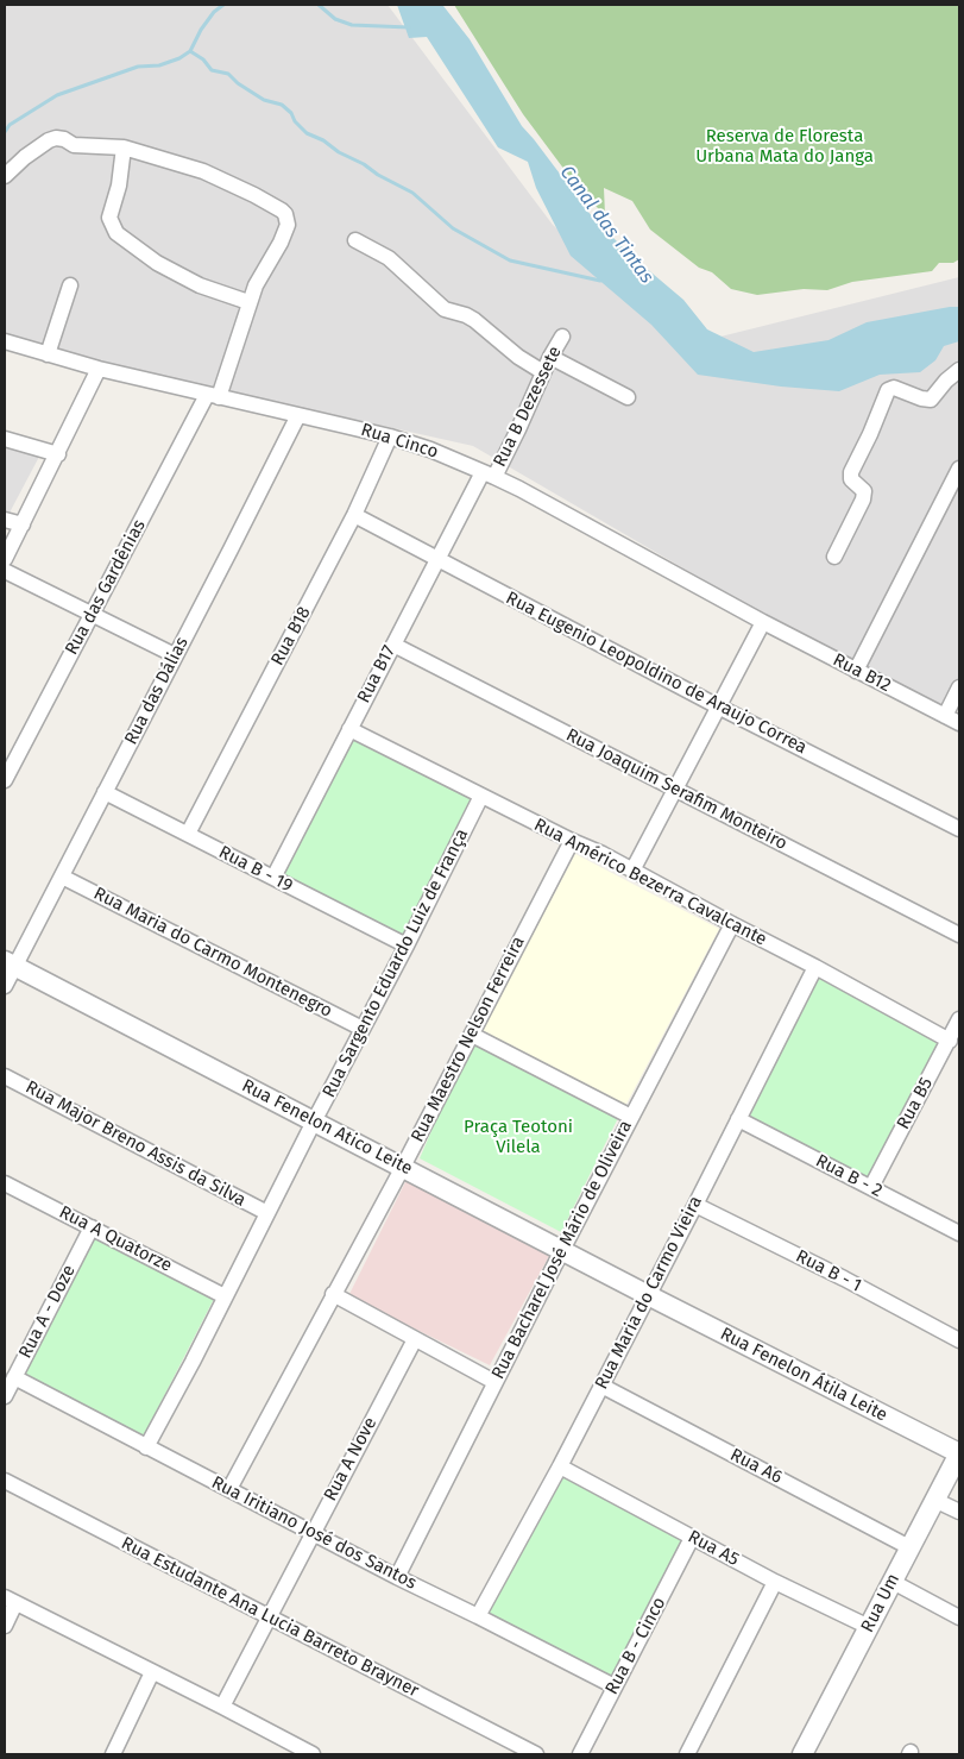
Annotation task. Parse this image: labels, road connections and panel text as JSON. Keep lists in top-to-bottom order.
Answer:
{
  "streets": {
    "street": [
      "Rua B Dezessete",
      "Rua Cinco",
      "Rua das Gardênias",
      "Rua B18",
      "Rua Eugenio Leopoldino de Araujo Correa",
      "Rua B12",
      "Rua B17",
      "Rua das Dálias",
      "Rua Joaquim Serafim Monteiro",
      "Rua B - 19",
      "Rua Américo Bezerra Cavalcante",
      "Rua Maria do Carmo Montenegro",
      "Rua Sargento Eduardo Luiz de França",
      "Rua Maestro Nelson Ferreira",
      "Rua B5",
      "Rua Fenelon Atico Leite",
      "Rua Major Breno Assis da Silva",
      "Rua B - 2",
      "Rua A Quatorze",
      "Rua Bacharel José Mário de Oliveira",
      "Rua B - 1",
      "Rua Maria do Carmo Vieira",
      "Rua A - Doze",
      "Rua Fenelon Átila Leite",
      "Rua A Nove",
      "Rua A6",
      "Rua Iritiano José dos Santos",
      "Rua A5",
      "Rua Um",
      "Rua Estudante Ana Lucia Barreto Brayner",
      "Rua B - Cinco"
    ]
  },
  "crossings": [
    ["Rua B Dezessete", "Rua Cinco"],
    ["Rua B Dezessete", "Rua B17"],
    ["Rua Cinco", "Rua das Gardênias"],
    ["Rua Cinco", "Rua B18"],
    ["Rua Cinco", "Rua B12"],
    ["Rua Cinco", "Rua B17"],
    ["Rua Cinco", "Rua das Dálias"],
    ["Rua B18", "Rua Eugenio Leopoldino de Araujo Correa"],
    ["Rua B18", "Rua B - 19"],
    ["Rua Eugenio Leopoldino de Araujo Correa", "Rua B17"],
    ["Rua B17", "Rua Joaquim Serafim Monteiro"],
    ["Rua B17", "Rua B - 19"],
    ["Rua B17", "Rua Américo Bezerra Cavalcante"],
    ["Rua das Dálias", "Rua B - 19"],
    ["Rua das Dálias", "Rua Maria do Carmo Montenegro"],
    ["Rua das Dálias", "Rua Fenelon Atico Leite"],
    ["Rua B - 19", "Rua Sargento Eduardo Luiz de França"],
    ["Rua Américo Bezerra Cavalcante", "Rua Sargento Eduardo Luiz de França"],
    ["Rua Américo Bezerra Cavalcante", "Rua Maestro Nelson Ferreira"],
    ["Rua Américo Bezerra Cavalcante", "Rua B5"],
    ["Rua Américo Bezerra Cavalcante", "Rua Bacharel José Mário de Oliveira"],
    ["Rua Américo Bezerra Cavalcante", "Rua Maria do Carmo Vieira"],
    ["Rua Maria do Carmo Montenegro", "Rua Sargento Eduardo Luiz de França"],
    ["Rua Sargento Eduardo Luiz de França", "Rua Fenelon Atico Leite"],
    ["Rua Sargento Eduardo Luiz de França", "Rua Major Breno Assis da Silva"],
    ["Rua Sargento Eduardo Luiz de França", "Rua A Quatorze"],
    ["Rua Sargento Eduardo Luiz de França", "Rua Iritiano José dos Santos"],
    ["Rua Maestro Nelson Ferreira", "Rua Fenelon Atico Leite"],
    ["Rua Maestro Nelson Ferreira", "Rua Iritiano José dos Santos"],
    ["Rua B5", "Rua B - 2"],
    ["Rua Fenelon Atico Leite", "Rua Bacharel José Mário de Oliveira"],
    ["Rua Fenelon Atico Leite", "Rua Maria do Carmo Vieira"],
    ["Rua Fenelon Atico Leite", "Rua Fenelon Átila Leite"],
    ["Rua B - 2", "Rua Maria do Carmo Vieira"],
    ["Rua A Quatorze", "Rua A - Doze"],
    ["Rua Bacharel José Mário de Oliveira", "Rua Iritiano José dos Santos"],
    ["Rua B - 1", "Rua Maria do Carmo Vieira"],
    ["Rua Maria do Carmo Vieira", "Rua Fenelon Átila Leite"],
    ["Rua Maria do Carmo Vieira", "Rua A6"],
    ["Rua Maria do Carmo Vieira", "Rua Iritiano José dos Santos"],
    ["Rua Maria do Carmo Vieira", "Rua A5"],
    ["Rua A - Doze", "Rua Iritiano José dos Santos"],
    ["Rua Fenelon Átila Leite", "Rua Um"],
    ["Rua A Nove", "Rua Iritiano José dos Santos"],
    ["Rua A Nove", "Rua Estudante Ana Lucia Barreto Brayner"],
    ["Rua A6", "Rua Um"],
    ["Rua Iritiano José dos Santos", "Rua B - Cinco"],
    ["Rua A5", "Rua Um"],
    ["Rua A5", "Rua B - Cinco"]
  ],
  "water": ["Canal das Tintas"],
  "parks": ["Reserva de Floresta Urbana Mata do Janga", "Praça Teotoni Vilela"]
}
